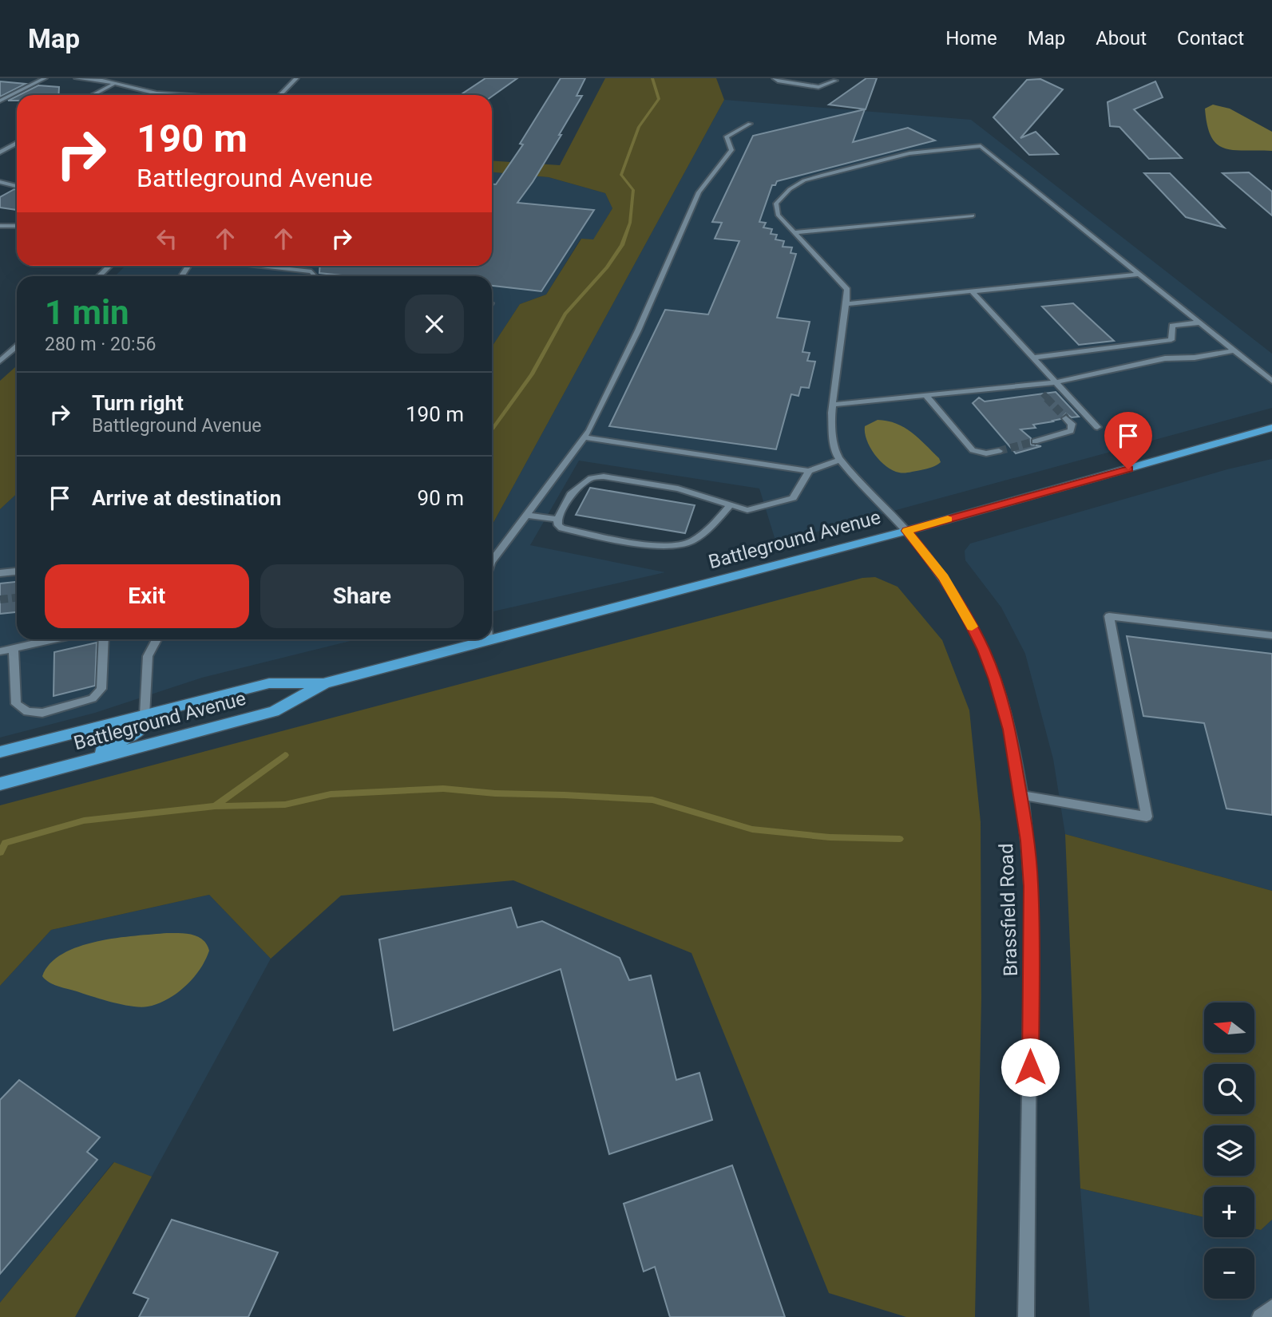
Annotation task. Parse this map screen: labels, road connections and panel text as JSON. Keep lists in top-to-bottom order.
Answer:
{
  "streets": {
    "main road": ["Battleground Avenue"],
    "street": ["Brassfield Road"]
  },
  "crossings": [
    ["Battleground Avenue", "Brassfield Road"]
  ],
  "north": "left",
  "page": {
    "header": "Map",
    "nav": [
      "Home",
      "Map",
      "About",
      "Contact"
    ],
    "turn": ["190 m", "Battleground Avenue"],
    "heading": ["1 min", "280 m · 20:56"],
    "list": [
      {
        "name": "Turn right",
        "note": "Battleground Avenue",
        "value": "190 m"
      },
      {
        "name": "Arrive at destination",
        "value": "90 m"
      }
    ],
    "buttons": ["Exit", "Share"],
    "map_buttons": ["+", "−"]
  }
}
